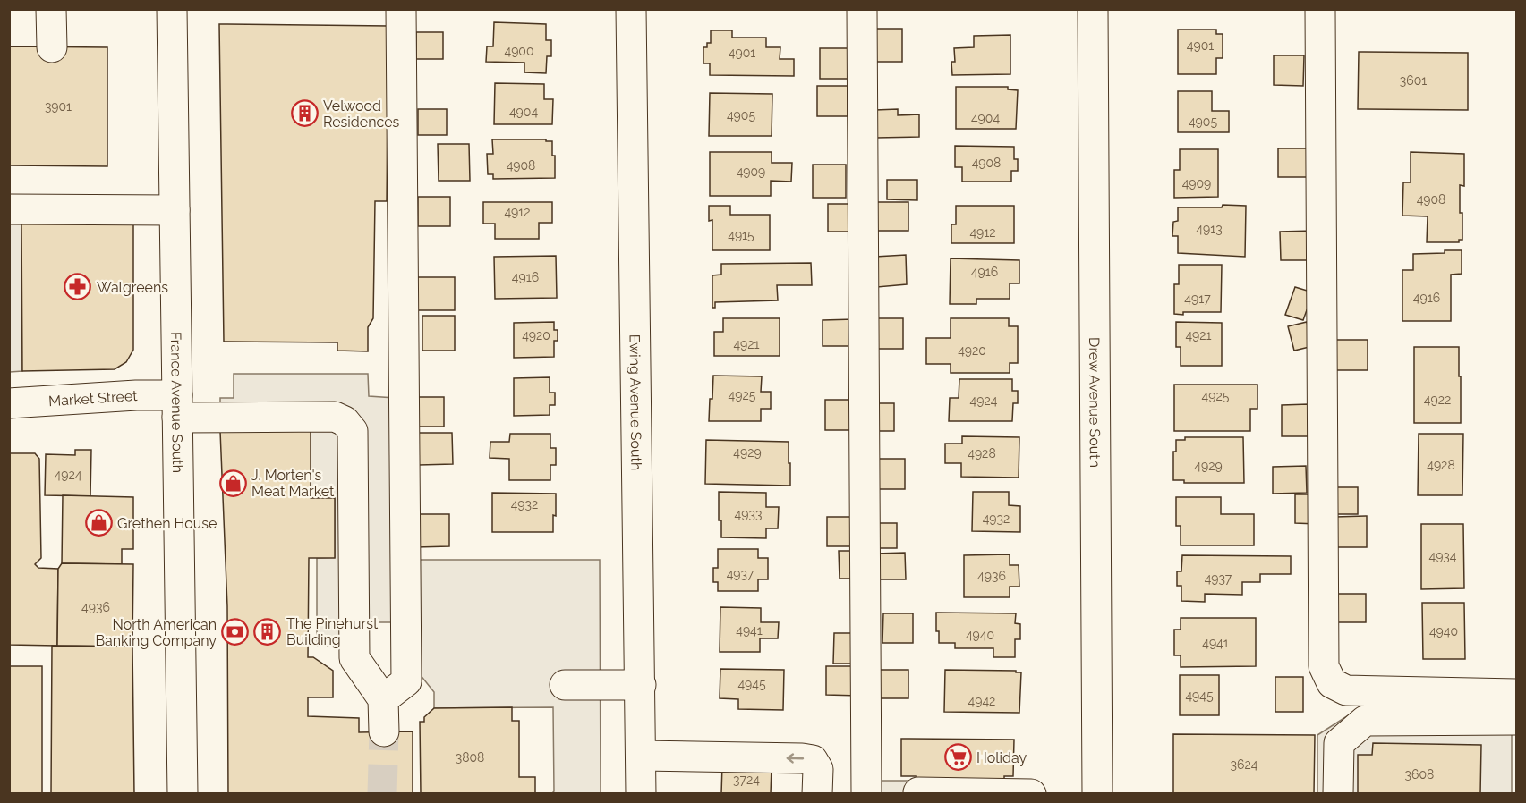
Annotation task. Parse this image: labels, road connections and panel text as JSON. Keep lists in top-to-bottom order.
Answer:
{
  "streets": {
    "street": [
      "Market Street",
      "France Avenue South",
      "Ewing Avenue South",
      "Drew Avenue South"
    ]
  },
  "crossings": [
    ["Market Street", "France Avenue South"]
  ],
  "places": {
    "building": ["Velwood Residences", "The Pinehurst Building"],
    "pharmacy": ["Walgreens"],
    "shop": ["J. Morten's Meat Market", "Grethen House"],
    "bank": ["North American Banking Company"],
    "supermarket": ["Holiday"]
  },
  "house_numbers": [
    "4901",
    "4900",
    "4901",
    "3601",
    "3901",
    "4904",
    "4905",
    "4904",
    "4905",
    "4908",
    "4908",
    "4909",
    "4909",
    "4908",
    "4912",
    "4913",
    "4912",
    "4915",
    "4916",
    "4916",
    "4916",
    "4917",
    "4920",
    "4921",
    "4921",
    "4920",
    "4925",
    "4925",
    "4922",
    "4924",
    "4929",
    "4928",
    "4928",
    "4929",
    "4924",
    "4932",
    "4933",
    "4932",
    "4934",
    "4937",
    "4936",
    "4937",
    "4936",
    "4941",
    "4940",
    "4940",
    "4941",
    "4945",
    "4945",
    "4942",
    "3808",
    "3624",
    "3608",
    "3724"
  ]
}
